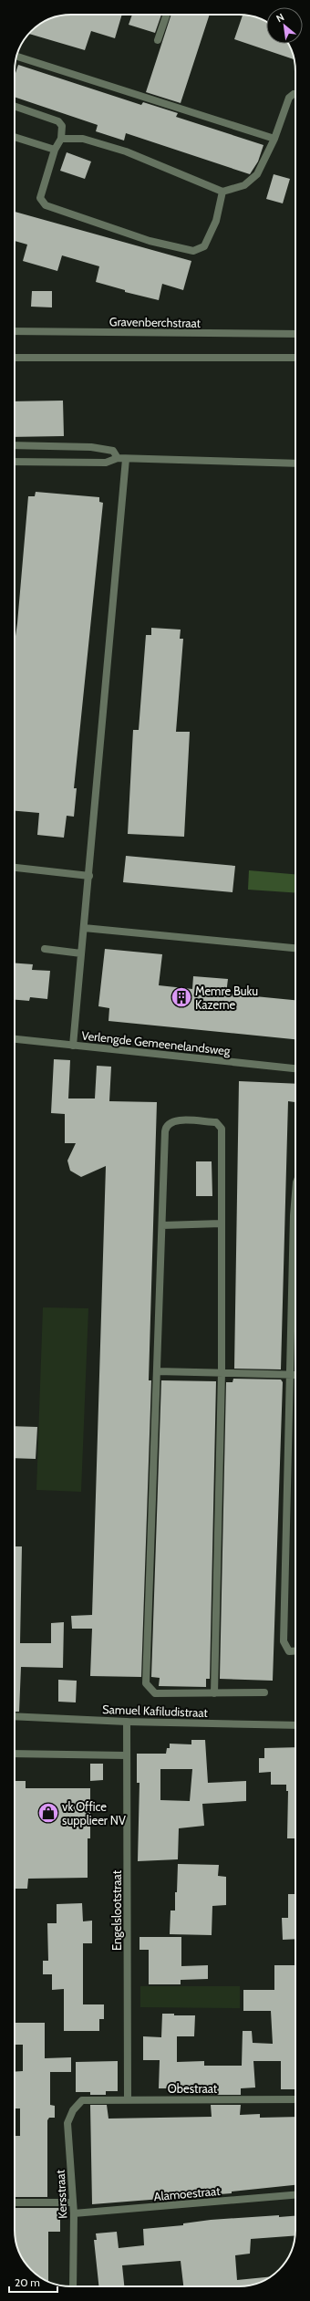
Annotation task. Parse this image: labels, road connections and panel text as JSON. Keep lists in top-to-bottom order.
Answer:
{
  "streets": {
    "street": [
      "Gravenberchstraat",
      "Verlengde Gemeenelandsweg",
      "Samuel Kafiludistraat",
      "Engelslootstraat",
      "Obestraat",
      "Alamoestraat",
      "Kersstraat"
    ]
  },
  "crossings": [
    ["Samuel Kafiludistraat", "Engelslootstraat"],
    ["Engelslootstraat", "Obestraat"],
    ["Obestraat", "Kersstraat"],
    ["Alamoestraat", "Kersstraat"]
  ],
  "places": {
    "building": ["Memre Buku Kazerne"],
    "shop": ["vk Office supplieer NV"]
  },
  "scale_bar": "20 m",
  "north": "top left"
}
